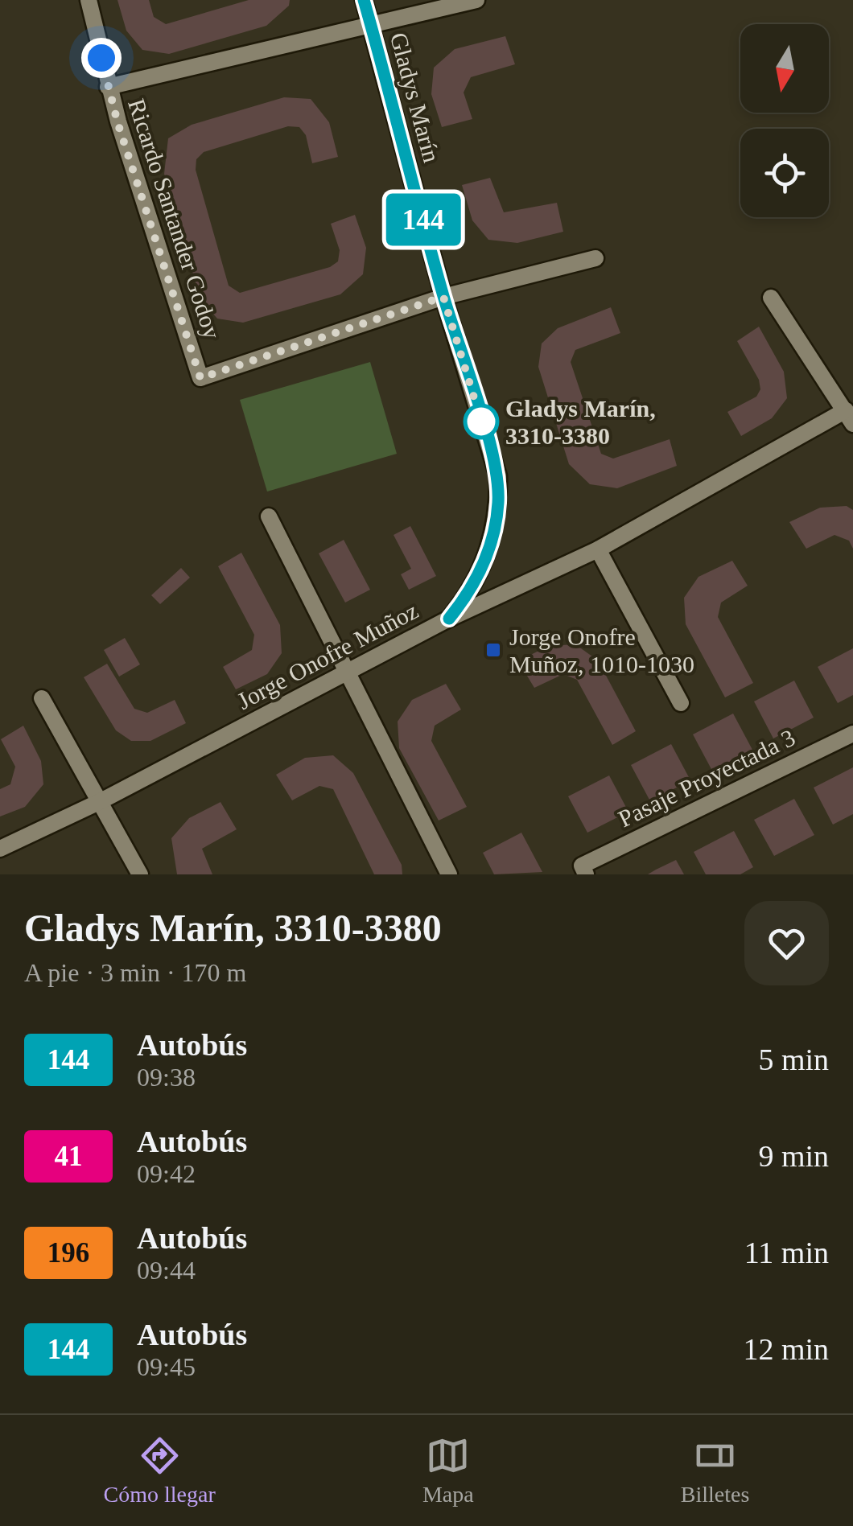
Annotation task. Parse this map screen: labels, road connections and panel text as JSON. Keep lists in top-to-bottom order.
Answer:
{
  "streets": {
    "street": [
      "Gladys Marín",
      "Ricardo Santander Godoy",
      "Jorge Onofre Muñoz",
      "Pasaje Proyectada 3"
    ]
  },
  "crossings": [
    ["Gladys Marín", "Ricardo Santander Godoy"],
    ["Gladys Marín", "Jorge Onofre Muñoz"]
  ],
  "places": {
    "other": ["Gladys Marín, 3310-3380"],
    "transit": ["Jorge Onofre Muñoz, 1010-1030"]
  },
  "lines": ["bus line 144"],
  "north": "bottom",
  "page": {
    "on_map": "144",
    "heading": ["Gladys Marín, 3310-3380", "A pie · 3 min · 170 m"],
    "list": [
      {
        "mark": "144",
        "name": "Autobús",
        "note": "09:38",
        "value": "5 min"
      },
      {
        "mark": "41",
        "name": "Autobús",
        "note": "09:42",
        "value": "9 min"
      },
      {
        "mark": "196",
        "name": "Autobús",
        "note": "09:44",
        "value": "11 min"
      },
      {
        "mark": "144",
        "name": "Autobús",
        "note": "09:45",
        "value": "12 min"
      }
    ],
    "tabs": ["Cómo llegar", "Mapa", "Billetes"]
  }
}
